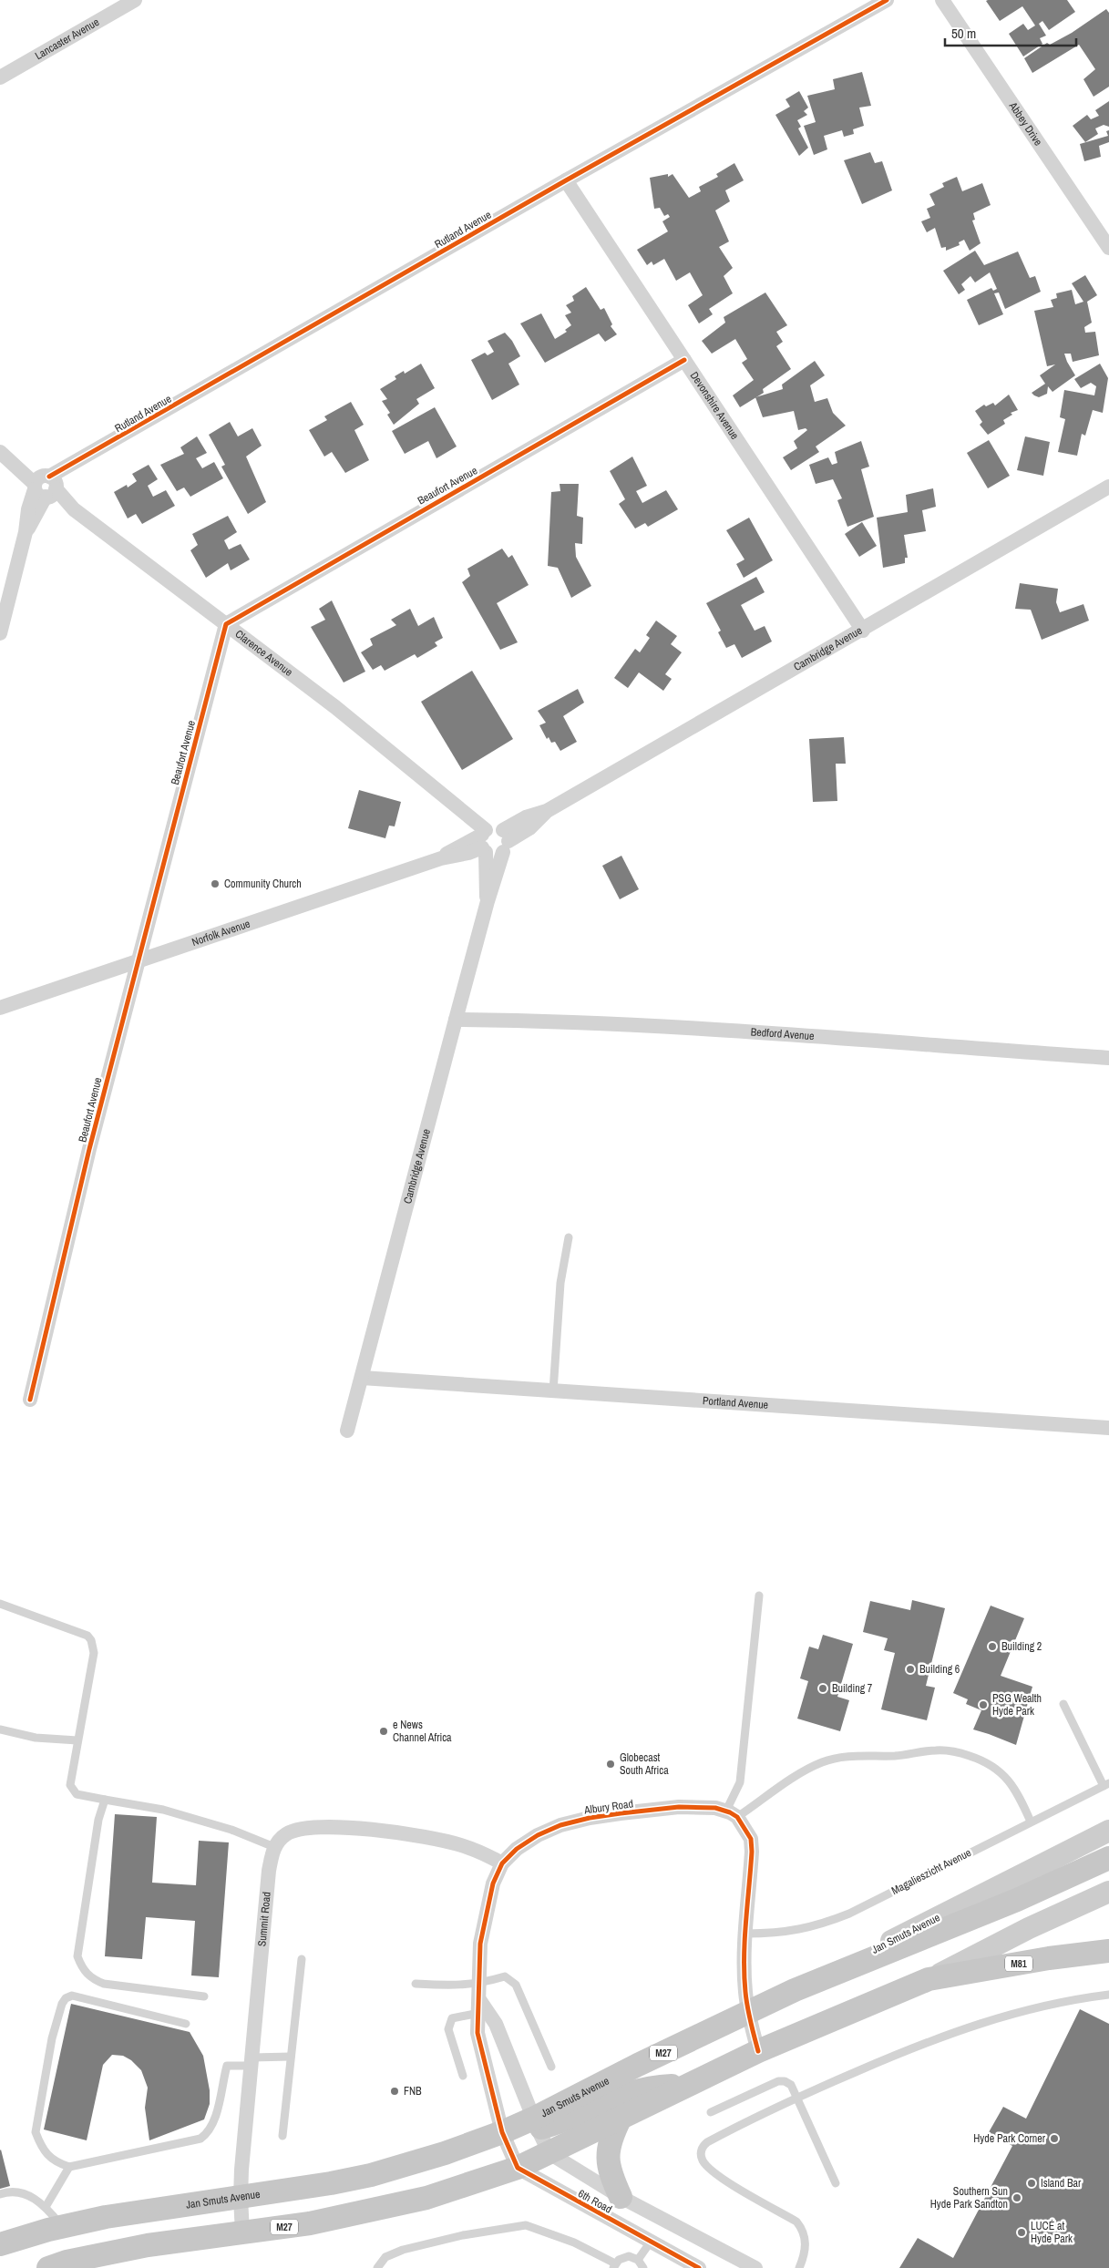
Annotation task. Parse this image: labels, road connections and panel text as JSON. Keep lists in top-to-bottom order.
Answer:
{
  "streets": {
    "main road": ["Jan Smuts Avenue", "M81", "M27"],
    "street": [
      "Lancaster Avenue",
      "Abbey Drive",
      "Rutland Avenue",
      "Devonshire Avenue",
      "Beaufort Avenue",
      "Cambridge Avenue",
      "Clarence Avenue",
      "Norfolk Avenue",
      "Bedford Avenue",
      "Portland Avenue",
      "Albury Road",
      "Summit Road",
      "6th Road"
    ],
    "lane": ["Magalieszicht Avenue"]
  },
  "crossings": [
    ["Rutland Avenue", "Devonshire Avenue"],
    ["Rutland Avenue", "Clarence Avenue"],
    ["Devonshire Avenue", "Beaufort Avenue"],
    ["Devonshire Avenue", "Cambridge Avenue"],
    ["Beaufort Avenue", "Clarence Avenue"],
    ["Beaufort Avenue", "Norfolk Avenue"],
    ["Cambridge Avenue", "Clarence Avenue"],
    ["Cambridge Avenue", "Norfolk Avenue"],
    ["Cambridge Avenue", "Bedford Avenue"],
    ["Cambridge Avenue", "Portland Avenue"],
    ["Clarence Avenue", "Norfolk Avenue"],
    ["Albury Road", "Jan Smuts Avenue"],
    ["Summit Road", "Jan Smuts Avenue"],
    ["Summit Road", "M27"],
    ["M81", "M27"],
    ["M27", "6th Road"]
  ],
  "places": [
    "Community Church",
    "Building 2",
    "Building 6",
    "Building 7",
    "PSG Wealth Hyde Park",
    "e News Channel Africa",
    "Globecast South Africa",
    "FNB",
    "Hyde Park Corner",
    "Island Bar",
    "Southern Sun Hyde Park Sandton",
    "LUCÉ at Hyde Park"
  ],
  "scale_bar": "50 m"
}
